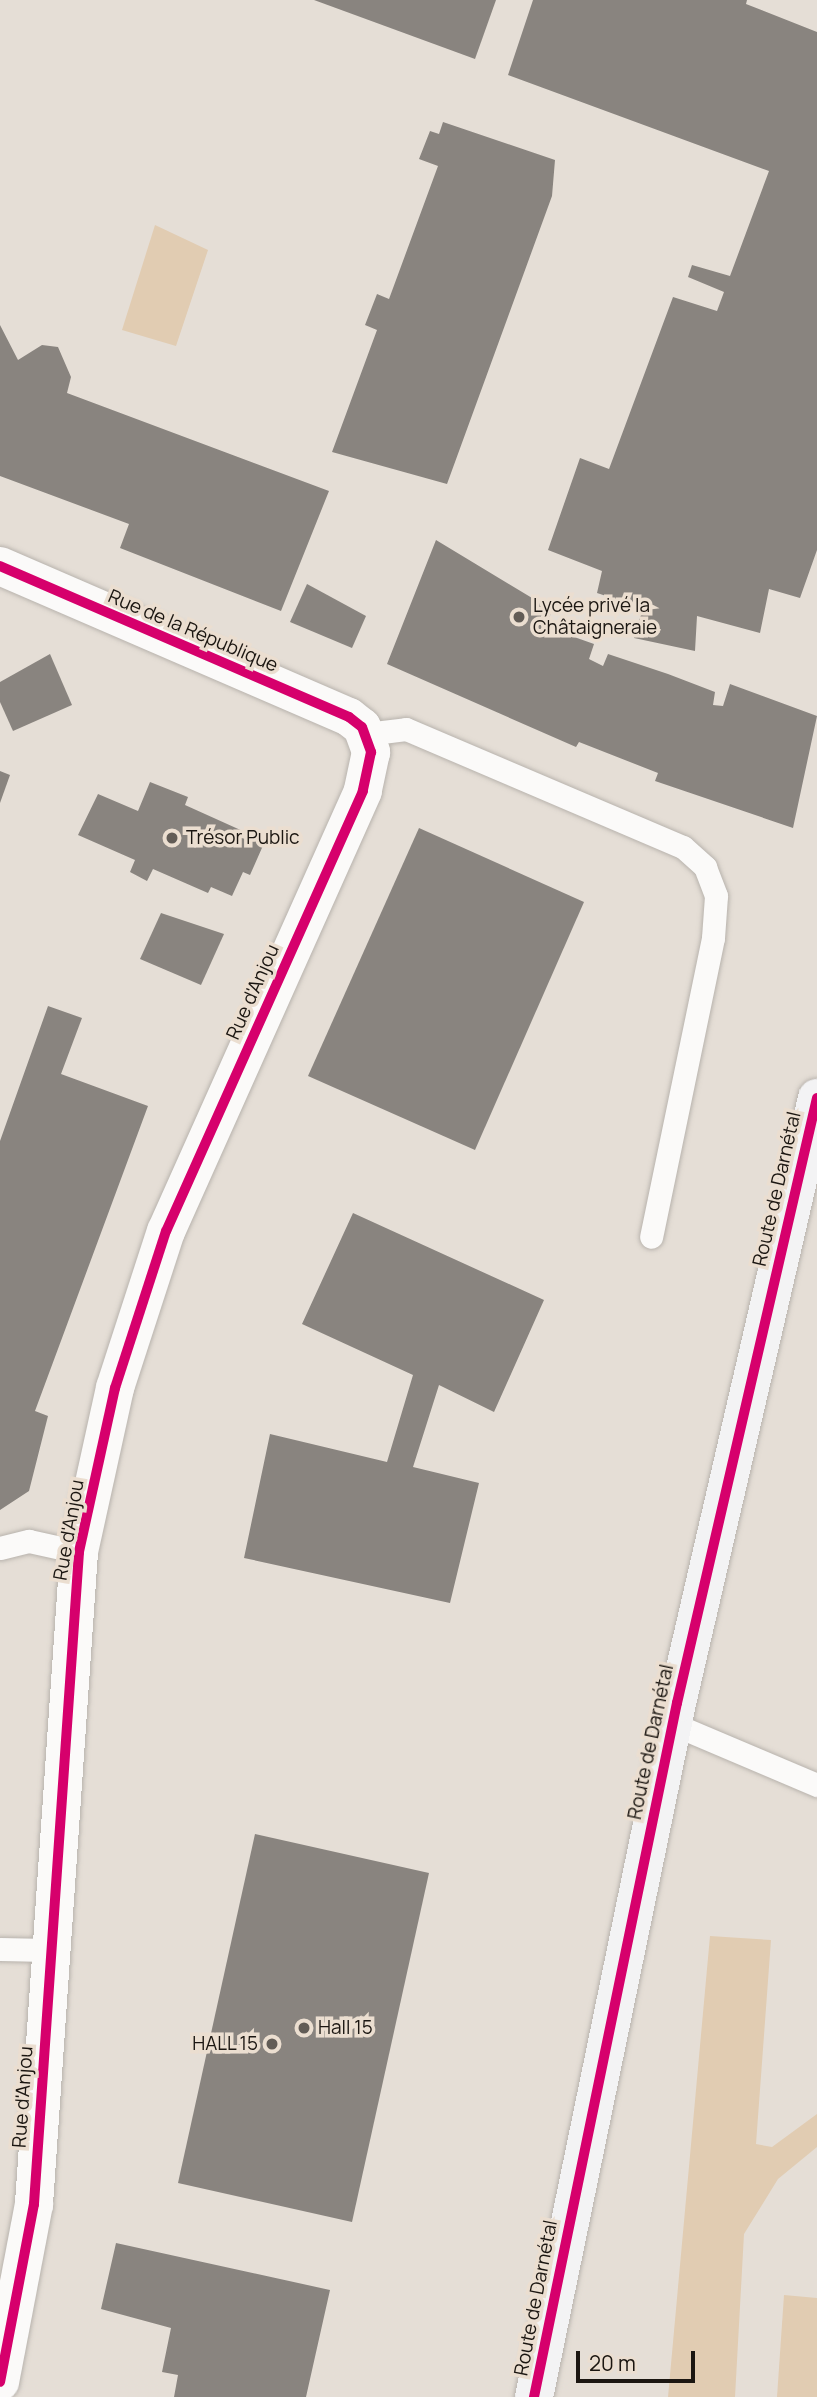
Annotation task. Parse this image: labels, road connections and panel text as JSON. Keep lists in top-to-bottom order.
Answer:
{
  "streets": {
    "main road": ["Route de Darnétal"],
    "street": ["Rue de la République", "Rue d'Anjou"]
  },
  "crossings": [
    ["Rue de la République", "Rue d'Anjou"]
  ],
  "places": [
    "Lycée privé la Châtaigneraie",
    "Trésor Public",
    "Hall 15",
    "HALL 15"
  ],
  "scale_bar": "20 m"
}
